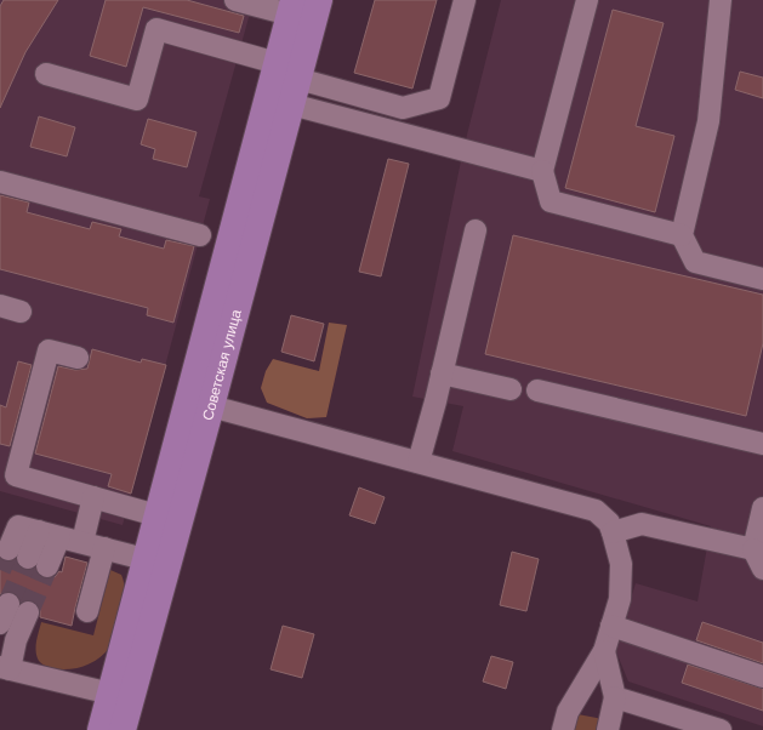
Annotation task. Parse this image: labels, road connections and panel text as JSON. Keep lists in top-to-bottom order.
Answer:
{
  "streets": {
    "main road": ["Советская улица"]
  }
}
